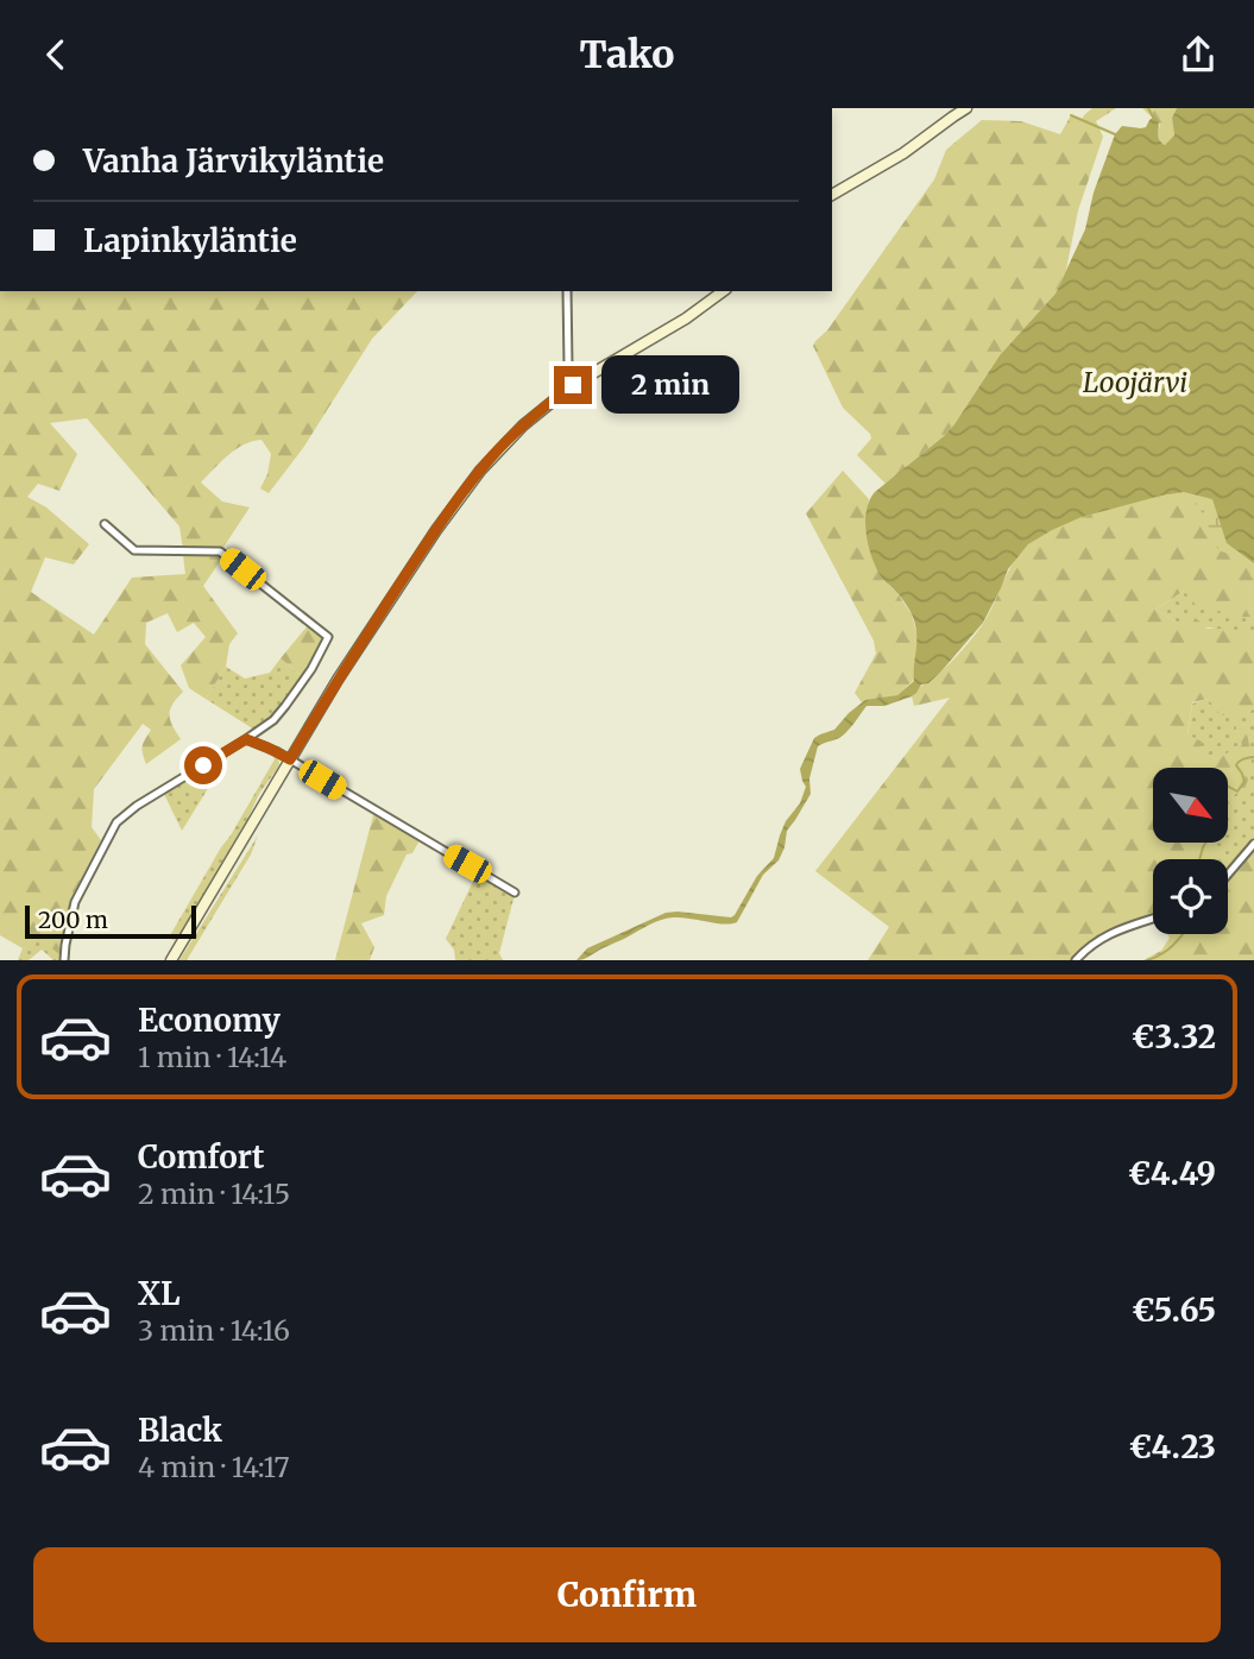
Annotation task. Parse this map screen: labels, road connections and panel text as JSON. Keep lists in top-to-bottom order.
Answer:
{
  "water": ["Loojärvi"],
  "scale_bar": "200 m",
  "north": "bottom right",
  "page": {
    "header": "Tako",
    "banner": ["Vanha Järvikyläntie", "Lapinkyläntie"],
    "bubble": "2 min",
    "scale": "200 m",
    "list": [
      {
        "name": "Economy",
        "note": "1 min · 14:14",
        "value": "€3.32"
      },
      {
        "name": "Comfort",
        "note": "2 min · 14:15",
        "value": "€4.49"
      },
      {
        "name": "XL",
        "note": "3 min · 14:16",
        "value": "€5.65"
      },
      {
        "name": "Black",
        "note": "4 min · 14:17",
        "value": "€4.23"
      }
    ],
    "buttons": "Confirm"
  }
}
